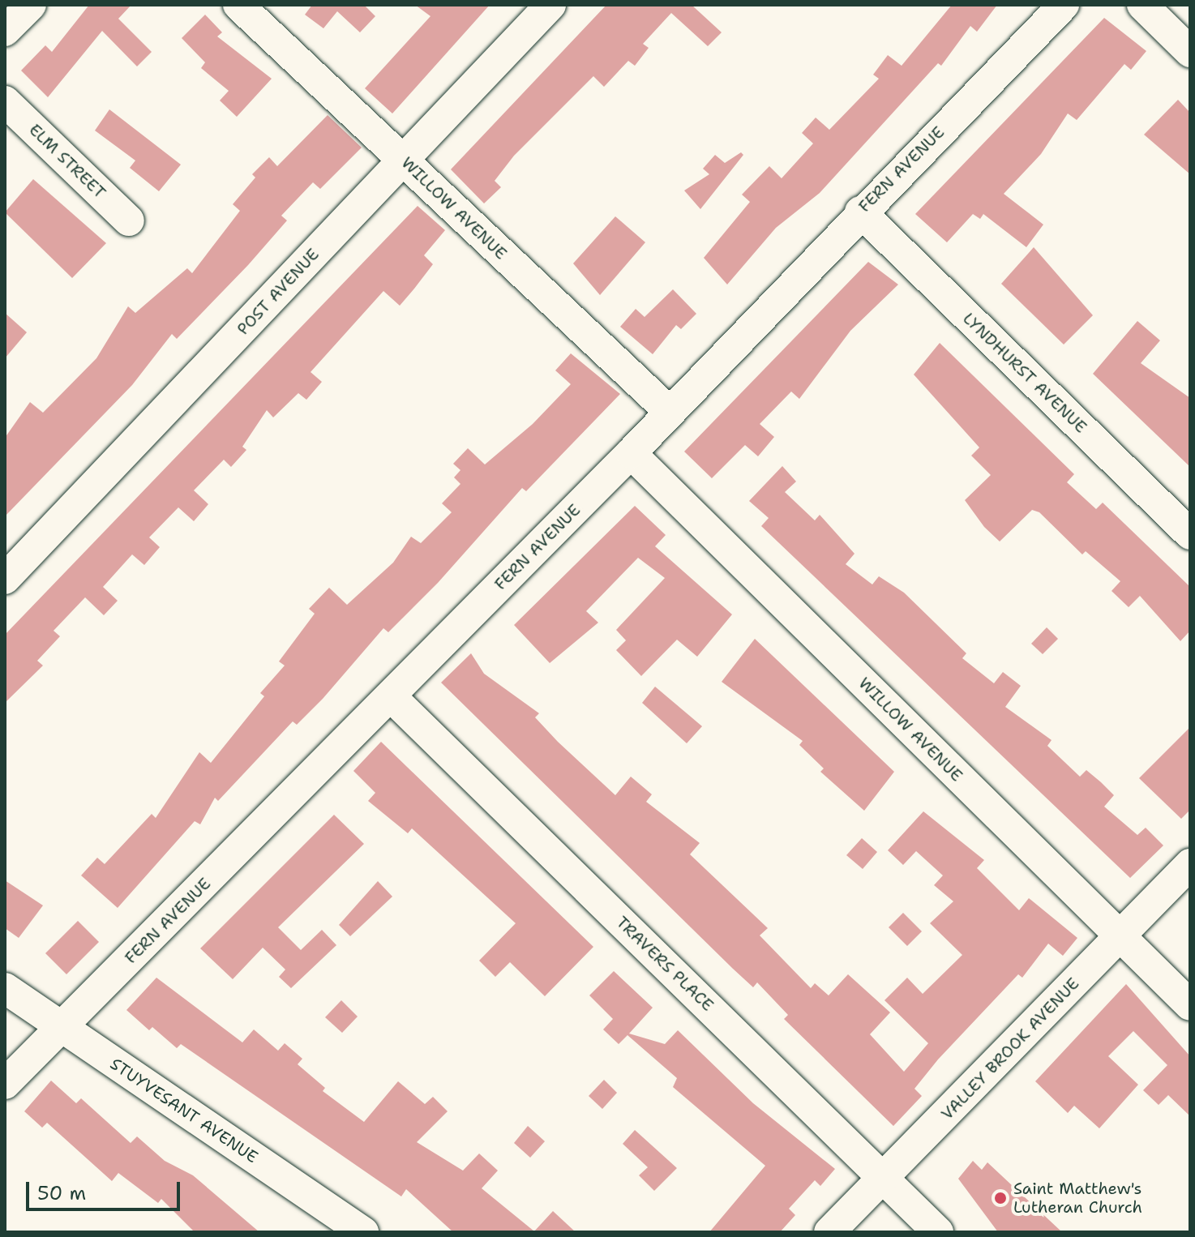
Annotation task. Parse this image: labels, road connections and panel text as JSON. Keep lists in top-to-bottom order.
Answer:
{
  "streets": {
    "street": [
      "ELM STREET",
      "FERN AVENUE",
      "WILLOW AVENUE",
      "POST AVENUE",
      "LYNDHURST AVENUE",
      "TRAVERS PLACE",
      "VALLEY BROOK AVENUE",
      "STUYVESANT AVENUE"
    ]
  },
  "crossings": [
    ["FERN AVENUE", "WILLOW AVENUE"],
    ["FERN AVENUE", "LYNDHURST AVENUE"],
    ["FERN AVENUE", "TRAVERS PLACE"],
    ["FERN AVENUE", "STUYVESANT AVENUE"],
    ["WILLOW AVENUE", "POST AVENUE"],
    ["WILLOW AVENUE", "VALLEY BROOK AVENUE"],
    ["TRAVERS PLACE", "VALLEY BROOK AVENUE"]
  ],
  "places": ["Saint Matthew's Lutheran Church"],
  "scale_bar": "50 m"
}
